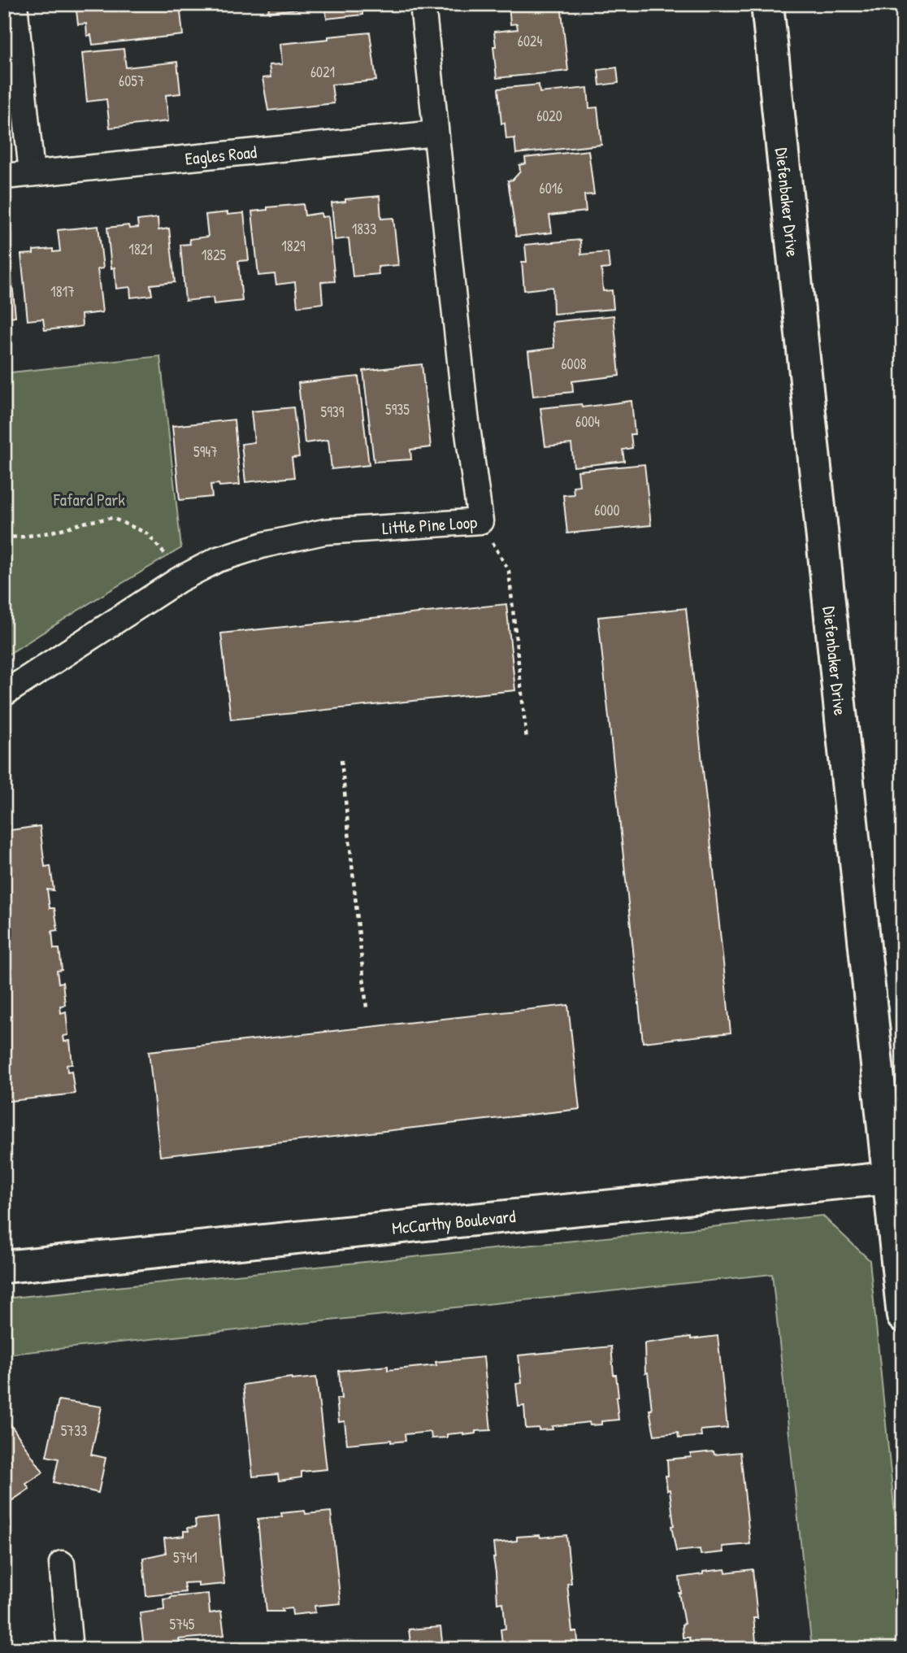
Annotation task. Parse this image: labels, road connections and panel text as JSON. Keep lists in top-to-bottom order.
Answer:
{
  "streets": {
    "main road": ["Diefenbaker Drive", "McCarthy Boulevard"],
    "street": ["Eagles Road", "Little Pine Loop"]
  },
  "crossings": [
    ["Eagles Road", "Little Pine Loop"],
    ["Diefenbaker Drive", "McCarthy Boulevard"]
  ],
  "parks": ["Fafard Park"],
  "house_numbers": [
    "6024",
    "6021",
    "6057",
    "6020",
    "6016",
    "1833",
    "1829",
    "1821",
    "1825",
    "1817",
    "6008",
    "5935",
    "5939",
    "6004",
    "5947",
    "6000",
    "5733",
    "5741",
    "5745"
  ]
}
